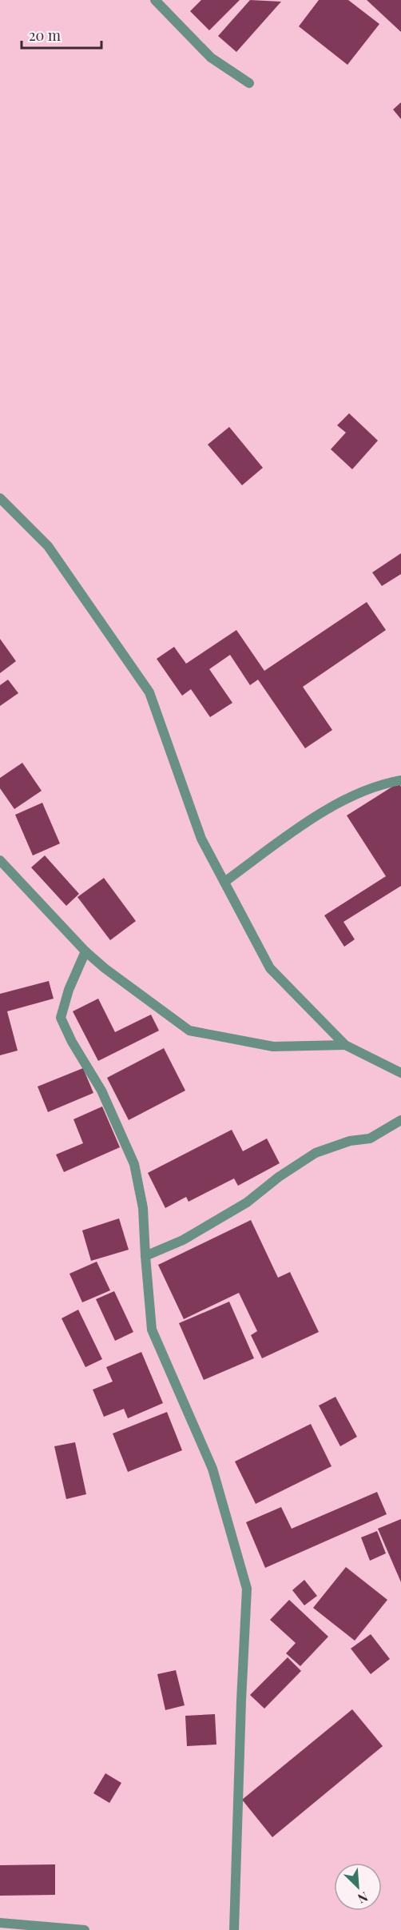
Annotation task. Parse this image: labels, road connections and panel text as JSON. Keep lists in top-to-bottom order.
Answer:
{
  "scale_bar": "20 m",
  "north": "bottom right"
}
